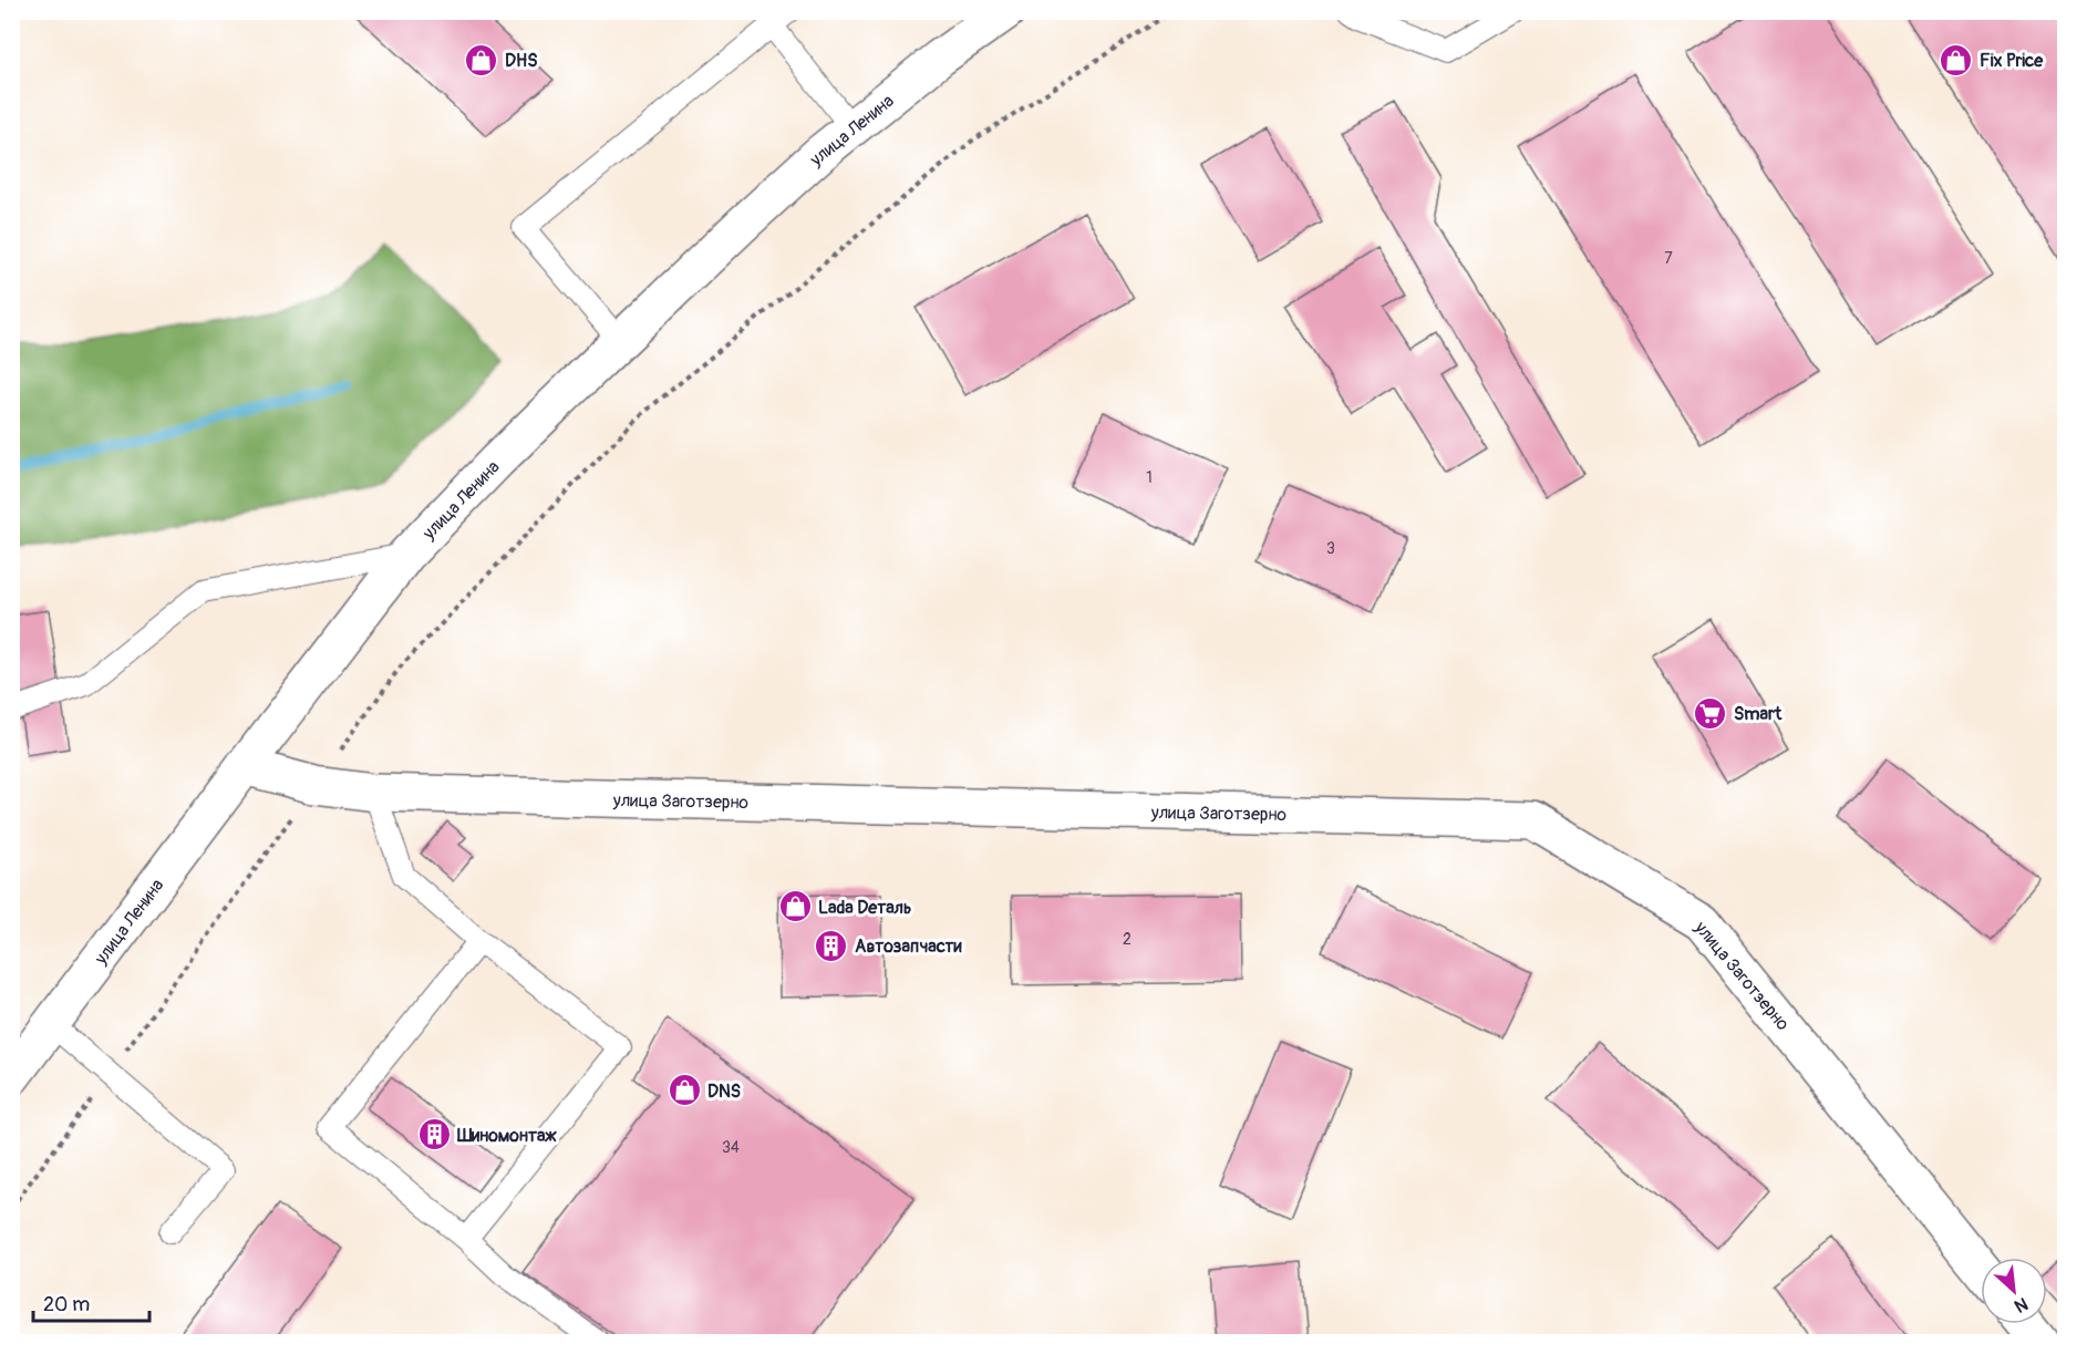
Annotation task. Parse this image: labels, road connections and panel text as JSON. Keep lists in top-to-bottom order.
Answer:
{
  "streets": {
    "street": ["улица Ленина", "улица Заготзерно"]
  },
  "crossings": [
    ["улица Ленина", "улица Заготзерно"]
  ],
  "places": {
    "shop": [
      "DHS",
      "Fix Price",
      "Lada Dеталь",
      "DNS"
    ],
    "supermarket": ["Smart"],
    "building": ["Автозапчасти", "Шиномонтаж"]
  },
  "house_numbers": [
    "7",
    "1",
    "3",
    "2",
    "34"
  ],
  "scale_bar": "20 m",
  "north": "bottom right"
}
